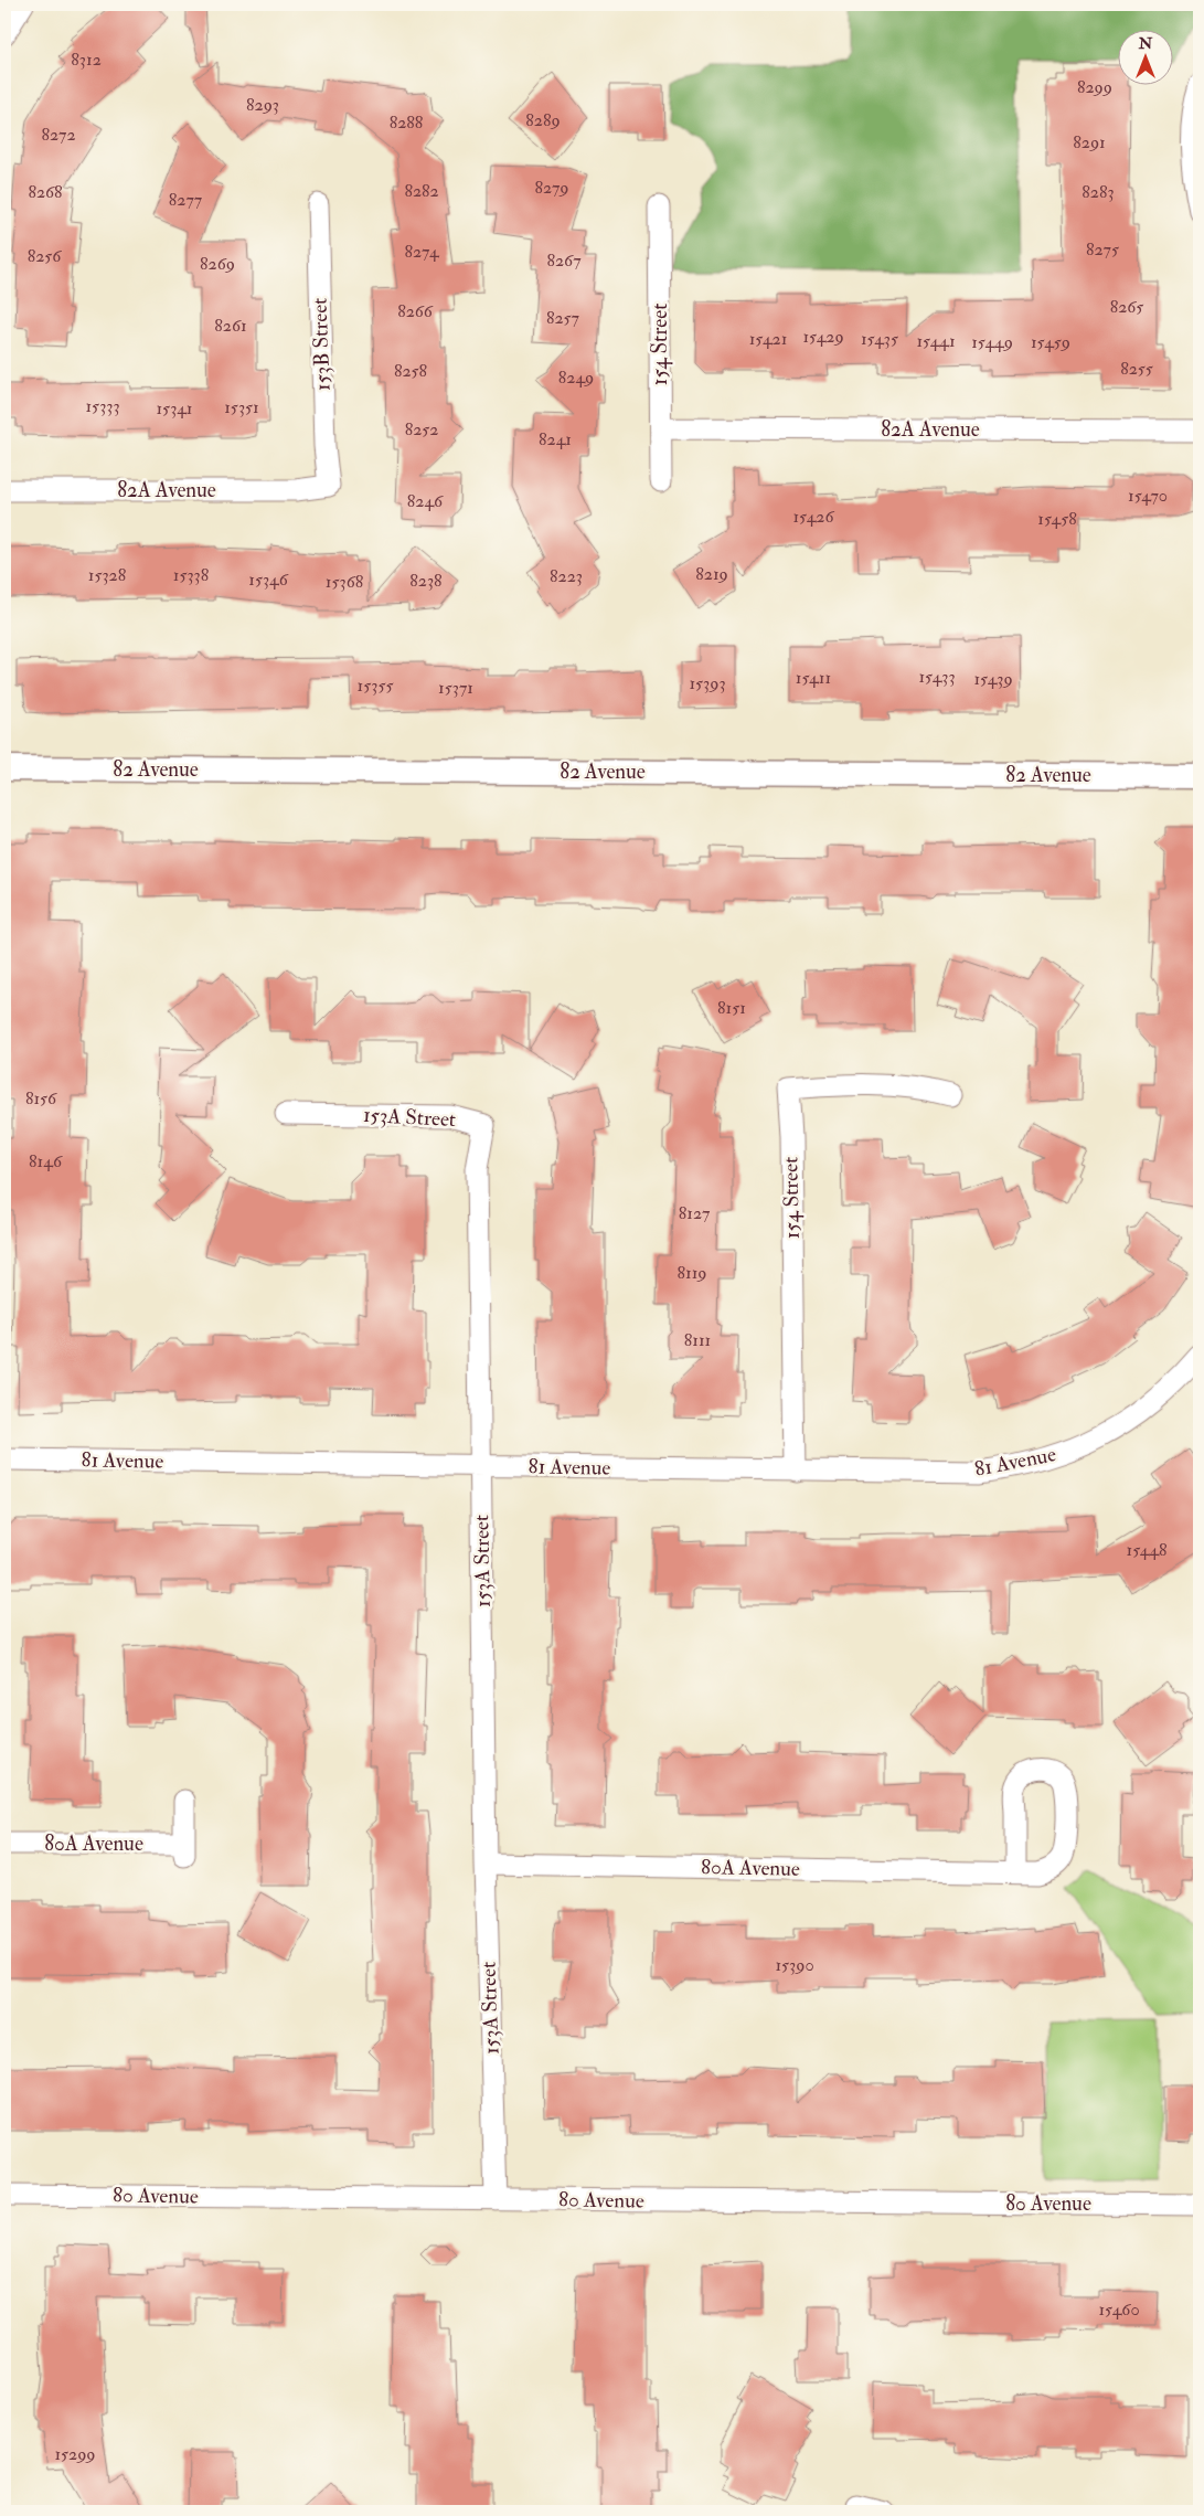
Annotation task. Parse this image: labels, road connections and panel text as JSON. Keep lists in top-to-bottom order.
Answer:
{
  "streets": {
    "street": [
      "153B Street",
      "154 Street",
      "82A Avenue",
      "82 Avenue",
      "153A Street",
      "81 Avenue",
      "80A Avenue",
      "80 Avenue"
    ]
  },
  "crossings": [
    ["153B Street", "82A Avenue"],
    ["154 Street", "82A Avenue"],
    ["154 Street", "81 Avenue"],
    ["153A Street", "81 Avenue"],
    ["153A Street", "80A Avenue"],
    ["153A Street", "80 Avenue"]
  ],
  "house_numbers": [
    "8312",
    "8299",
    "8293",
    "8289",
    "8288",
    "8272",
    "8291",
    "8279",
    "8282",
    "8268",
    "8283",
    "8277",
    "8275",
    "8274",
    "8256",
    "8267",
    "8269",
    "8265",
    "8266",
    "8257",
    "8261",
    "15429",
    "15421",
    "15435",
    "15441",
    "15449",
    "15459",
    "8255",
    "8258",
    "8249",
    "15333",
    "15351",
    "15341",
    "8252",
    "8241",
    "15470",
    "8246",
    "15426",
    "15458",
    "8219",
    "15328",
    "15338",
    "8223",
    "15346",
    "8238",
    "15368",
    "15433",
    "15411",
    "15439",
    "15393",
    "15355",
    "15371",
    "8151",
    "8156",
    "8146",
    "8127",
    "8119",
    "8111",
    "15448",
    "15390",
    "15460",
    "15299"
  ],
  "north": "top"
}
